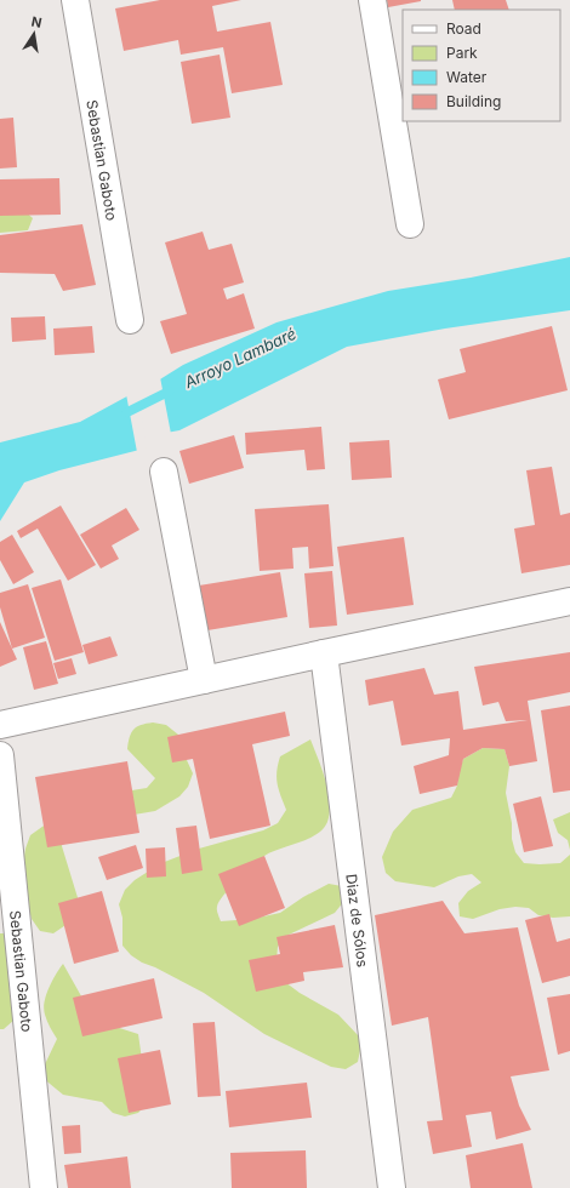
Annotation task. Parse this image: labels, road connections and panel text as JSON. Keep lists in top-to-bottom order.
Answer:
{
  "streets": {
    "street": ["Sebastian Gaboto", "Diaz de Sólos"]
  },
  "water": ["Arroyo Lambaré"],
  "legend": [
    "Road",
    "Park",
    "Water",
    "Building"
  ],
  "north": "top"
}
